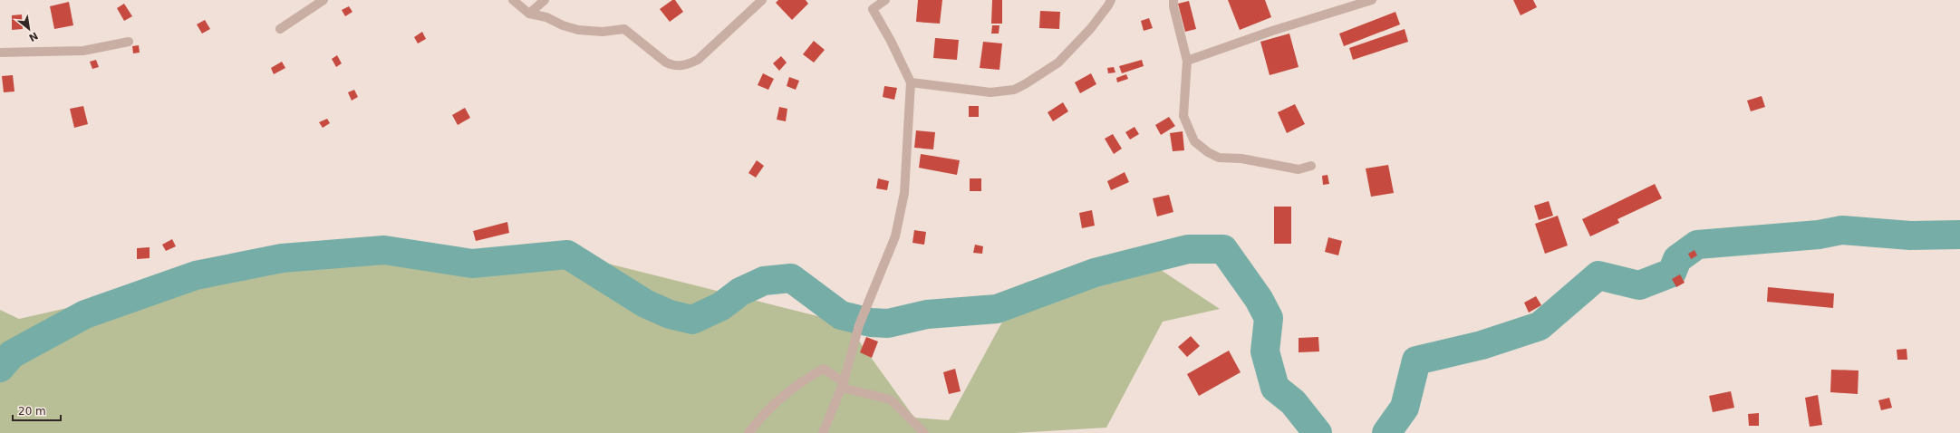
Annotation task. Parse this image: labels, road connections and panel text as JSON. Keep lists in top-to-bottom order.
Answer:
{
  "scale_bar": "20 m",
  "north": "bottom right"
}
